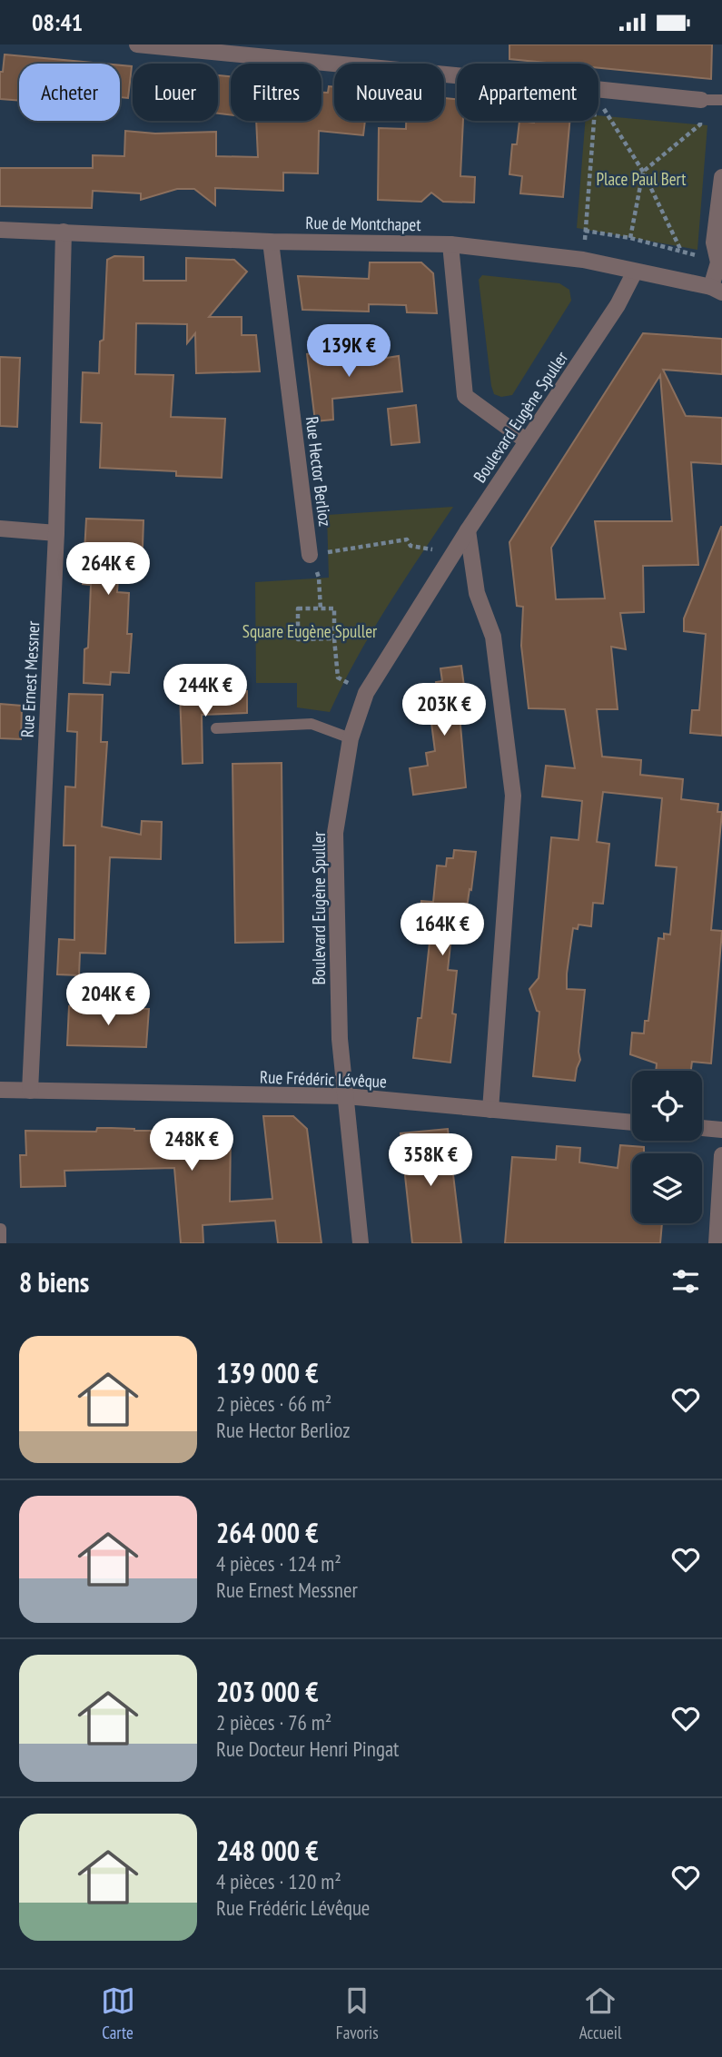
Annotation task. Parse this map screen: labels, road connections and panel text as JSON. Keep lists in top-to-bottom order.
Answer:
{
  "streets": {
    "street": [
      "Rue de Montchapet",
      "Boulevard Eugène Spuller",
      "Rue Hector Berlioz",
      "Rue Ernest Messner",
      "Rue Frédéric Lévêque"
    ]
  },
  "crossings": [
    ["Rue de Montchapet", "Boulevard Eugène Spuller"],
    ["Rue de Montchapet", "Rue Hector Berlioz"],
    ["Rue de Montchapet", "Rue Ernest Messner"],
    ["Boulevard Eugène Spuller", "Rue Frédéric Lévêque"],
    ["Rue Ernest Messner", "Rue Frédéric Lévêque"]
  ],
  "parks": ["Place Paul Bert", "Square Eugène Spuller"],
  "page": {
    "status": "08:41",
    "chip": [
      "Acheter",
      "Louer",
      "Filtres",
      "Nouveau",
      "Appartement"
    ],
    "price": [
      "139K €",
      "264K €",
      "244K €",
      "203K €",
      "164K €",
      "204K €",
      "248K €",
      "358K €"
    ],
    "heading": "8 biens",
    "list": [
      {
        "name": "139 000 €",
        "note": "2 pièces · 66 m² · Rue Hector Berlioz"
      },
      {
        "name": "264 000 €",
        "note": "4 pièces · 124 m² · Rue Ernest Messner"
      },
      {
        "name": "203 000 €",
        "note": "2 pièces · 76 m² · Rue Docteur Henri Pingat"
      },
      {
        "name": "248 000 €",
        "note": "4 pièces · 120 m² · Rue Frédéric Lévêque"
      }
    ],
    "tabs": ["Carte", "Favoris", "Accueil"]
  }
}
